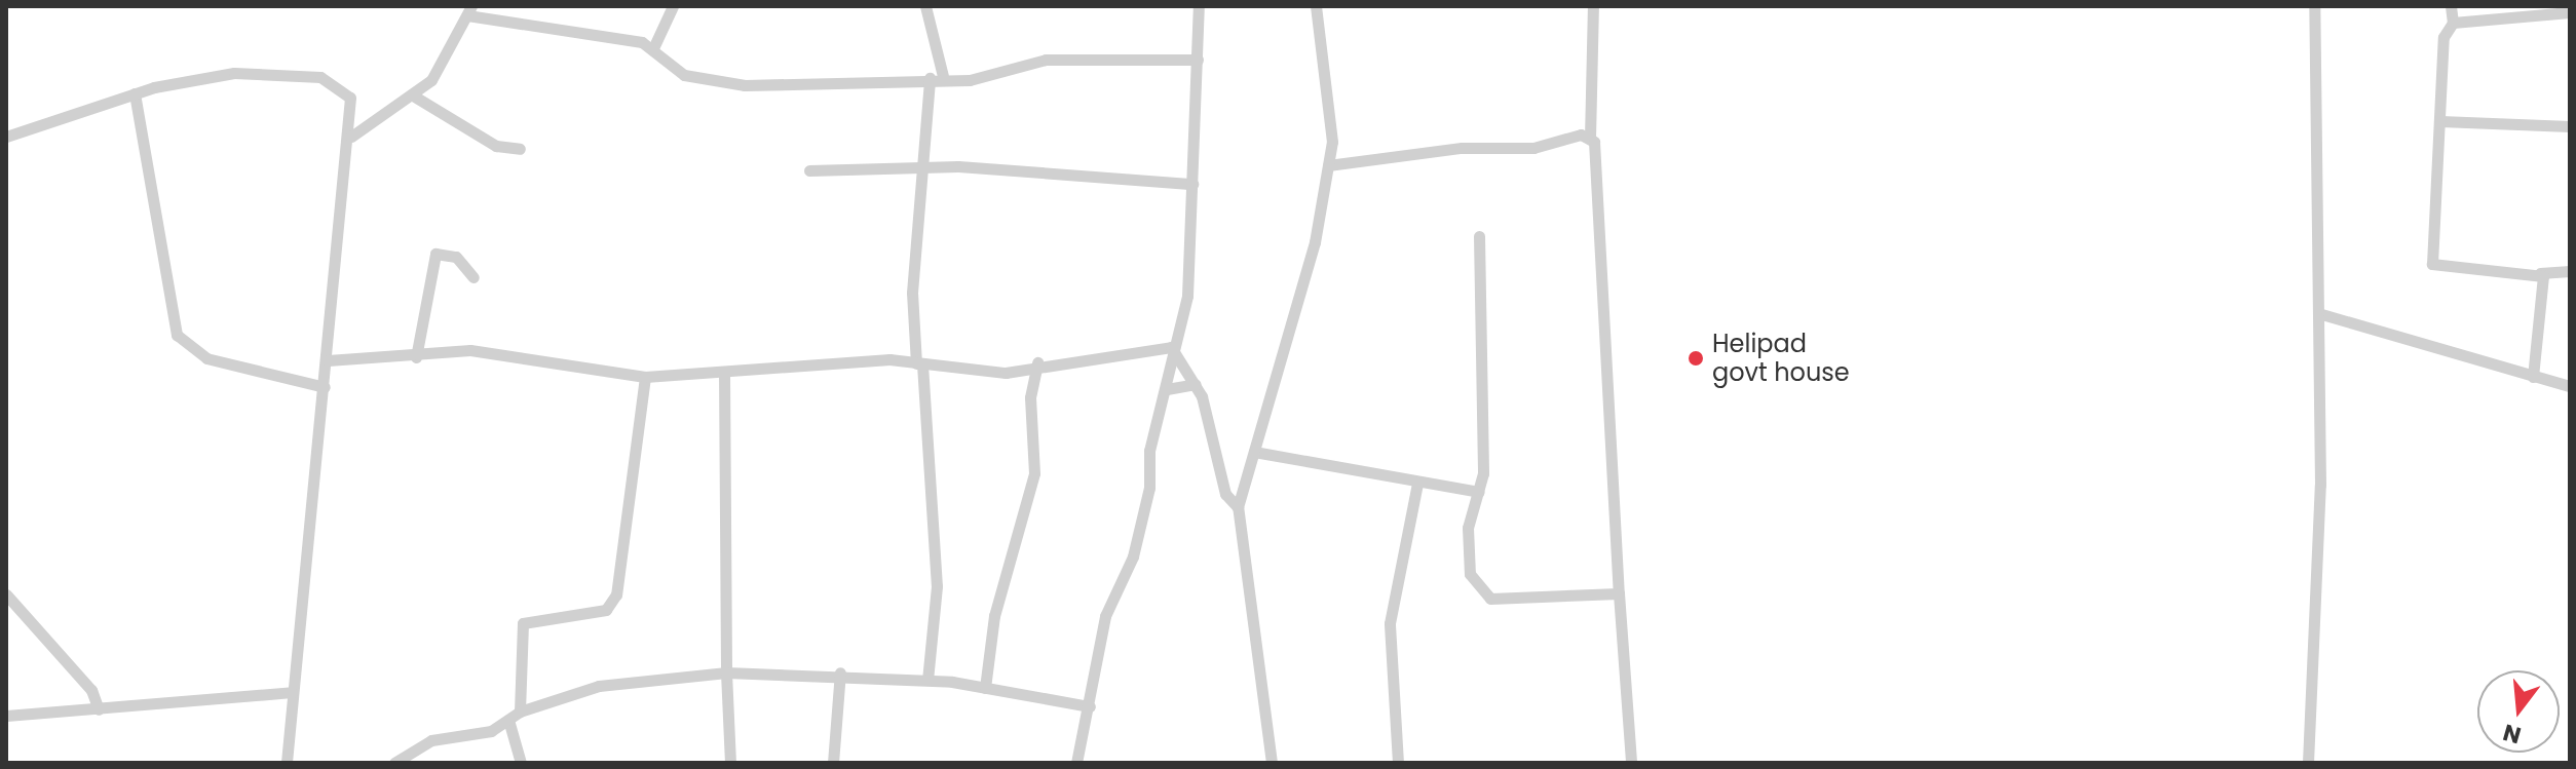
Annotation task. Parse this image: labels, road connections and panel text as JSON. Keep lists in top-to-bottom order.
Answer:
{
  "places": ["Helipad govt house"],
  "north": "bottom"
}
